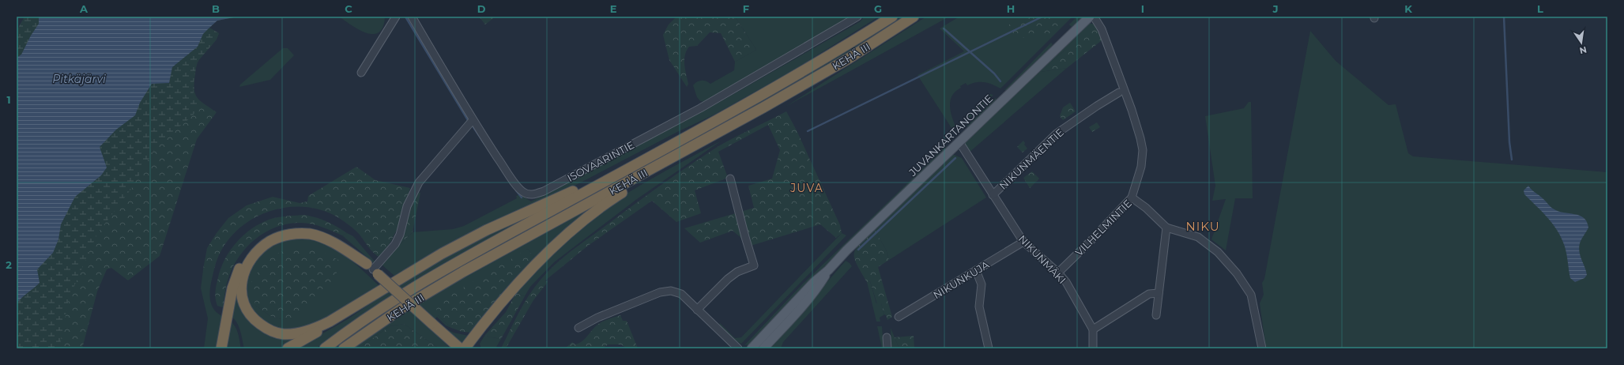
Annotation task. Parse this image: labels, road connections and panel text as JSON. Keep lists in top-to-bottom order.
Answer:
{
  "streets": {
    "highway": ["KEHÄ III"],
    "main road": ["JUVANKARTANONTIE"],
    "street": [
      "NIKUNMÄENTIE",
      "ISOVAARINTIE",
      "VILHELMINTIE",
      "NIKUNMÄKI",
      "NIKUNKUJA"
    ]
  },
  "crossings": [
    ["JUVANKARTANONTIE", "NIKUNMÄKI"],
    ["NIKUNMÄENTIE", "NIKUNMÄKI"],
    ["VILHELMINTIE", "NIKUNMÄKI"],
    ["NIKUNMÄKI", "NIKUNKUJA"]
  ],
  "districts": ["JUVA", "NIKU"],
  "water": ["Pitkäjärvi"],
  "north": "bottom",
  "grid": {
    "columns": [
      "A",
      "B",
      "C",
      "D",
      "E",
      "F",
      "G",
      "H",
      "I",
      "J",
      "K",
      "L"
    ],
    "rows": ["1", "2"]
  }
}
